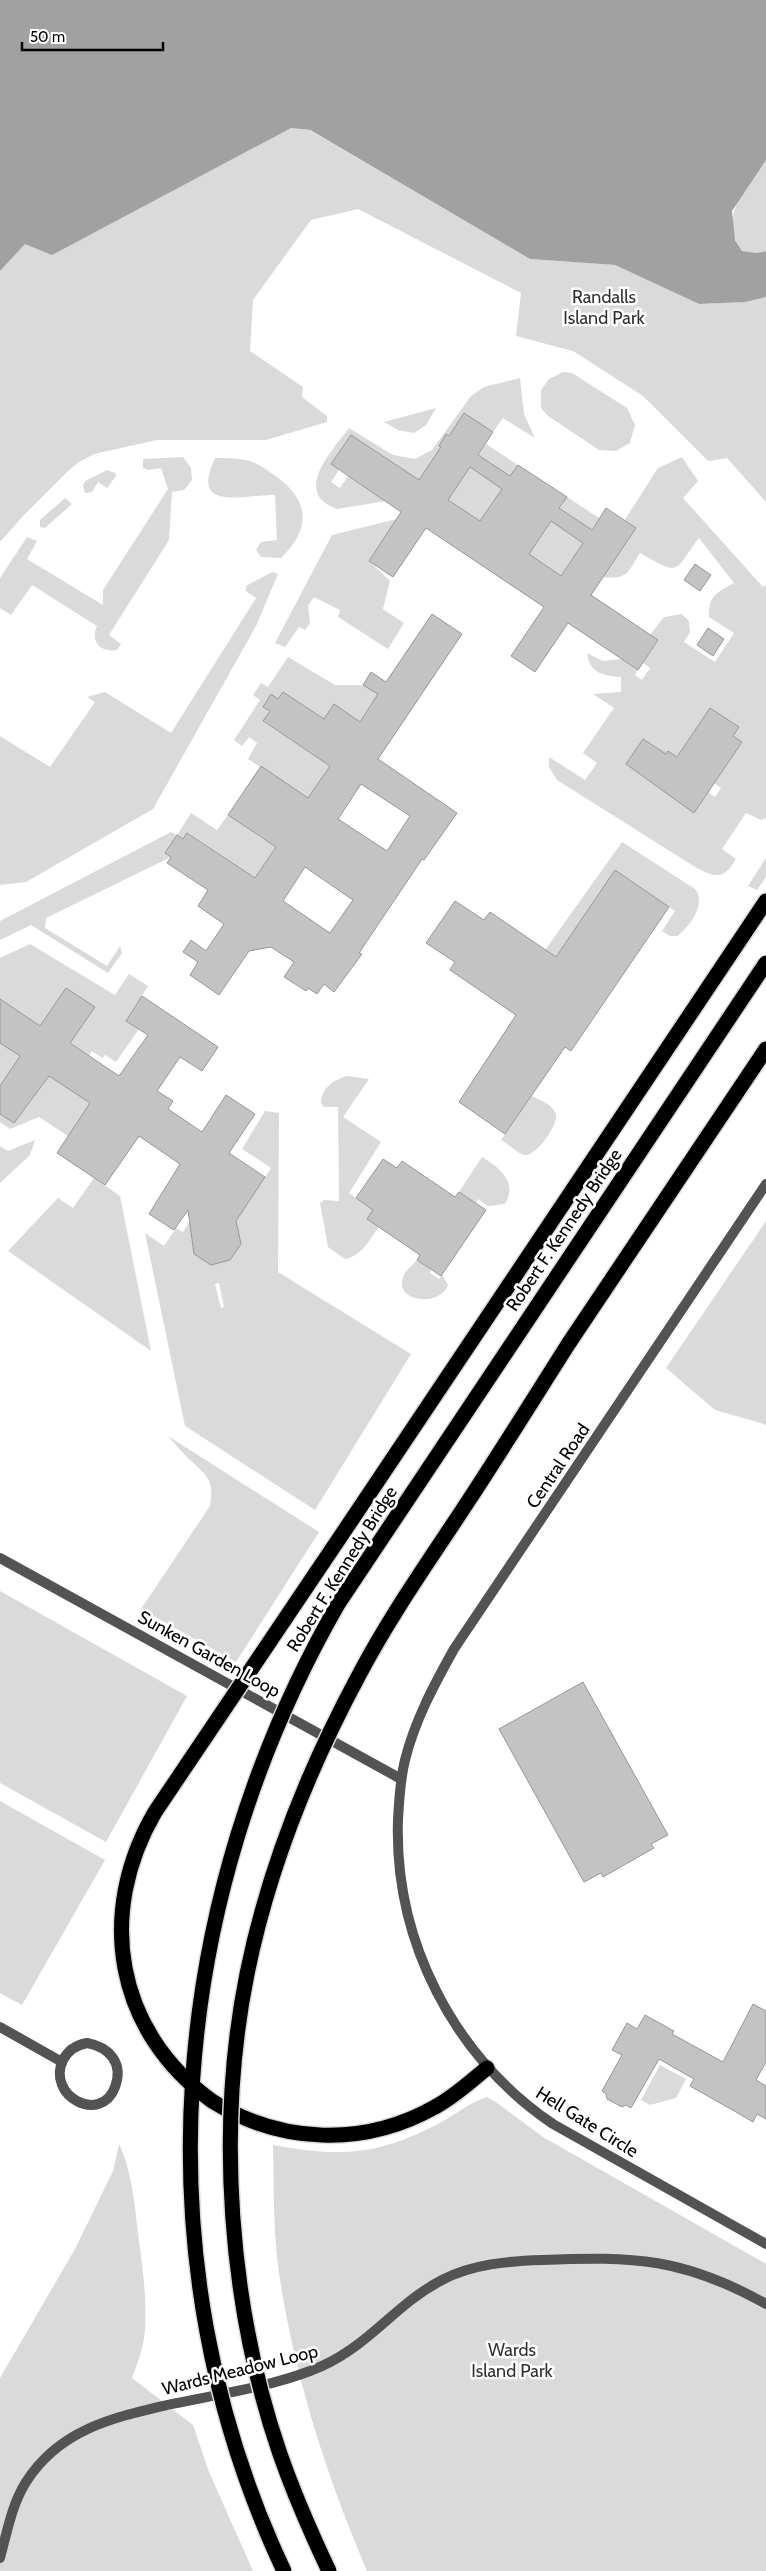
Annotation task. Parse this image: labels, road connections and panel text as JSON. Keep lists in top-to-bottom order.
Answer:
{
  "streets": {
    "highway": ["Robert F. Kennedy Bridge"],
    "street": [
      "Central Road",
      "Sunken Garden Loop",
      "Hell Gate Circle",
      "Wards Meadow Loop"
    ]
  },
  "crossings": [
    ["Central Road", "Sunken Garden Loop"],
    ["Central Road", "Hell Gate Circle"],
    ["Sunken Garden Loop", "Hell Gate Circle"]
  ],
  "parks": ["Randalls Island Park", "Wards Island Park"],
  "scale_bar": "50 m"
}
